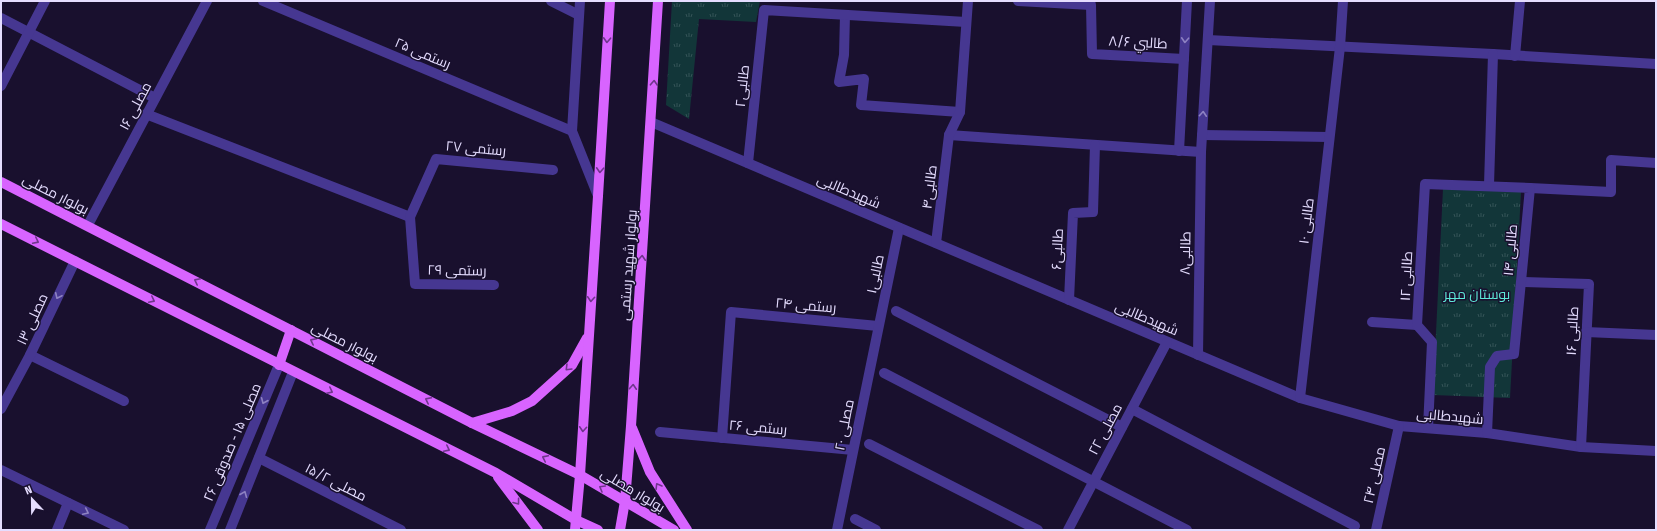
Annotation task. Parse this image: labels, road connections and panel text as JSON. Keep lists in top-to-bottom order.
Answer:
{
  "streets": {
    "main road": ["بولوار مصلی", "بولوار شهید رستمی"],
    "street": [
      "طالبي ۸/۶",
      "رستمی ۲۵",
      "طالبی۲",
      "مصلی ۱۶",
      "رستمی ۲۷",
      "طالبی۴",
      "شهیدطالبی",
      "طالبی ۱۰",
      "طالبی۶",
      "طالبی ۱۴",
      "طالبی۸",
      "رستمی ۲۹",
      "طالبی۱",
      "طالبی ۱۲",
      "رستمی ۲۴",
      "مصلی ۱۳",
      "طالبی ۱۶",
      "مصلی ۲۰",
      "رستمی ۲۶",
      "مصلی ۲۲",
      "مصلی ۱۵ - صدوقی ۲۶",
      "مصلی ۲۴",
      "مصلی ۱۵/۲"
    ]
  },
  "crossings": [
    ["طالبی۲", "شهیدطالبی"],
    ["مصلی ۱۶", "بولوار مصلی"],
    ["رستمی ۲۷", "رستمی ۲۹"],
    ["طالبی۴", "شهیدطالبی"],
    ["شهیدطالبی", "طالبی ۱۰"],
    ["شهیدطالبی", "طالبی۶"],
    ["شهیدطالبی", "طالبی ۱۴"],
    ["شهیدطالبی", "طالبی۸"],
    ["شهیدطالبی", "بولوار شهید رستمی"],
    ["شهیدطالبی", "طالبی۱"],
    ["شهیدطالبی", "طالبی ۱۶"],
    ["شهیدطالبی", "مصلی ۲۲"],
    ["شهیدطالبی", "مصلی ۲۴"],
    ["بولوار مصلی", "بولوار شهید رستمی"],
    ["طالبی ۱۴", "طالبی ۱۶"],
    ["طالبی۱", "رستمی ۲۴"],
    ["طالبی۱", "مصلی ۲۰"],
    ["رستمی ۲۴", "مصلی ۲۰"],
    ["رستمی ۲۴", "رستمی ۲۶"],
    ["مصلی ۲۰", "رستمی ۲۶"]
  ],
  "one_way": ["مصلی ۱۳"],
  "parks": ["بوستان مهر"],
  "north": "top"
}
